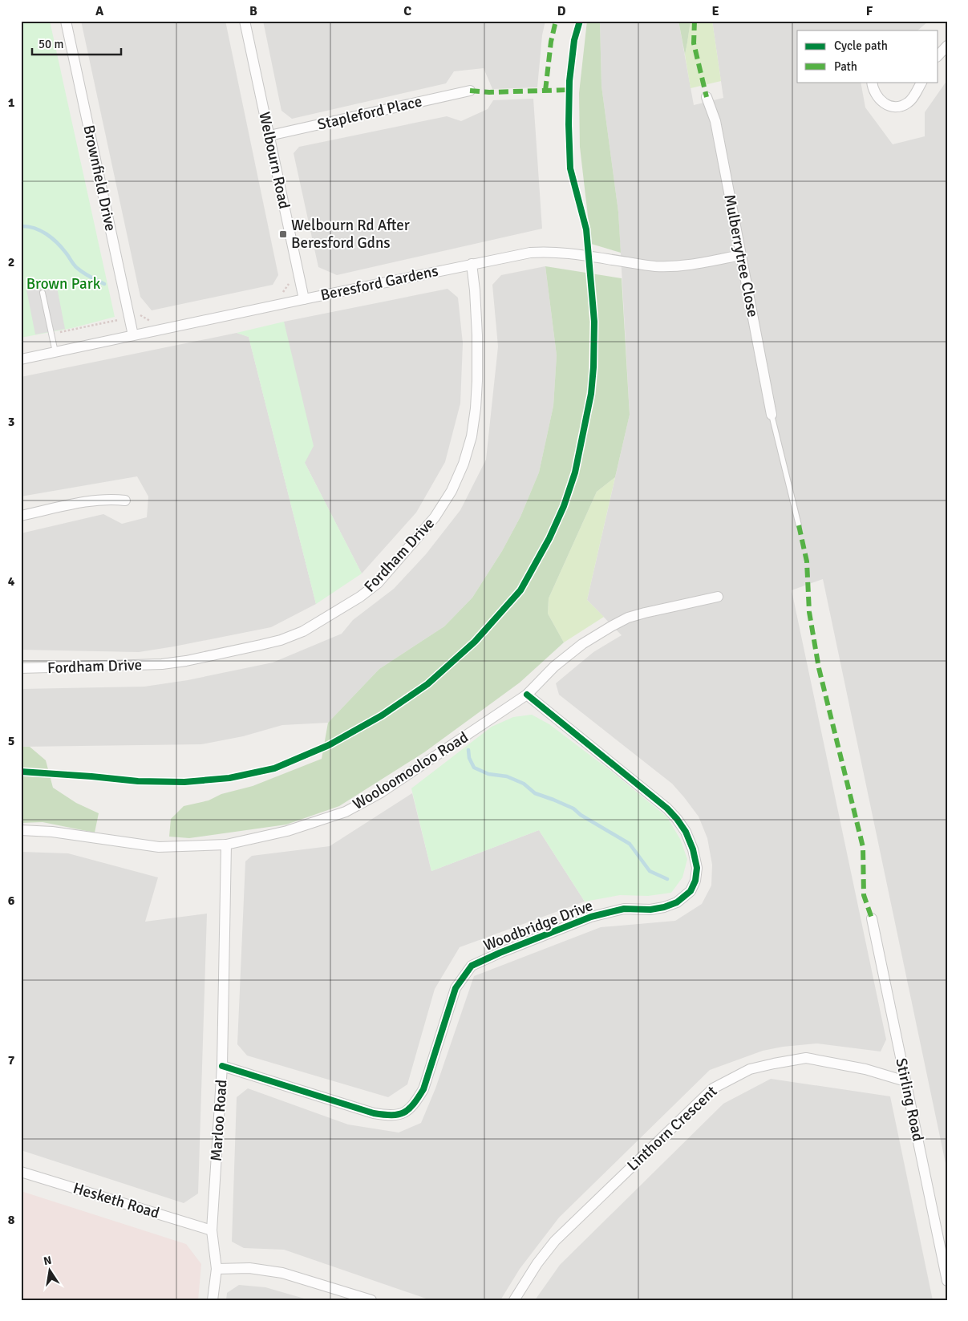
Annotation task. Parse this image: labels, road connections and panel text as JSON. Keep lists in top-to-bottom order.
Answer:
{
  "streets": {
    "street": [
      "Stapleford Place",
      "Welbourn Road",
      "Brownfield Drive",
      "Mulberrytree Close",
      "Beresford Gardens",
      "Fordham Drive",
      "Wooloomooloo Road",
      "Woodbridge Drive",
      "Stirling Road",
      "Marloo Road",
      "Linthorn Crescent",
      "Hesketh Road"
    ]
  },
  "crossings": [
    ["Stapleford Place", "Welbourn Road"],
    ["Welbourn Road", "Beresford Gardens"],
    ["Brownfield Drive", "Beresford Gardens"],
    ["Mulberrytree Close", "Beresford Gardens"],
    ["Beresford Gardens", "Fordham Drive"],
    ["Wooloomooloo Road", "Woodbridge Drive"],
    ["Wooloomooloo Road", "Marloo Road"],
    ["Woodbridge Drive", "Marloo Road"],
    ["Stirling Road", "Linthorn Crescent"],
    ["Marloo Road", "Hesketh Road"]
  ],
  "parks": ["Brown Park"],
  "places": {
    "transit": ["Welbourn Rd After Beresford Gdns"]
  },
  "legend": ["Cycle path", "Path"],
  "scale_bar": "50 m",
  "north": "top",
  "grid": {
    "columns": [
      "A",
      "B",
      "C",
      "D",
      "E",
      "F"
    ],
    "rows": [
      "1",
      "2",
      "3",
      "4",
      "5",
      "6",
      "7",
      "8"
    ]
  }
}
